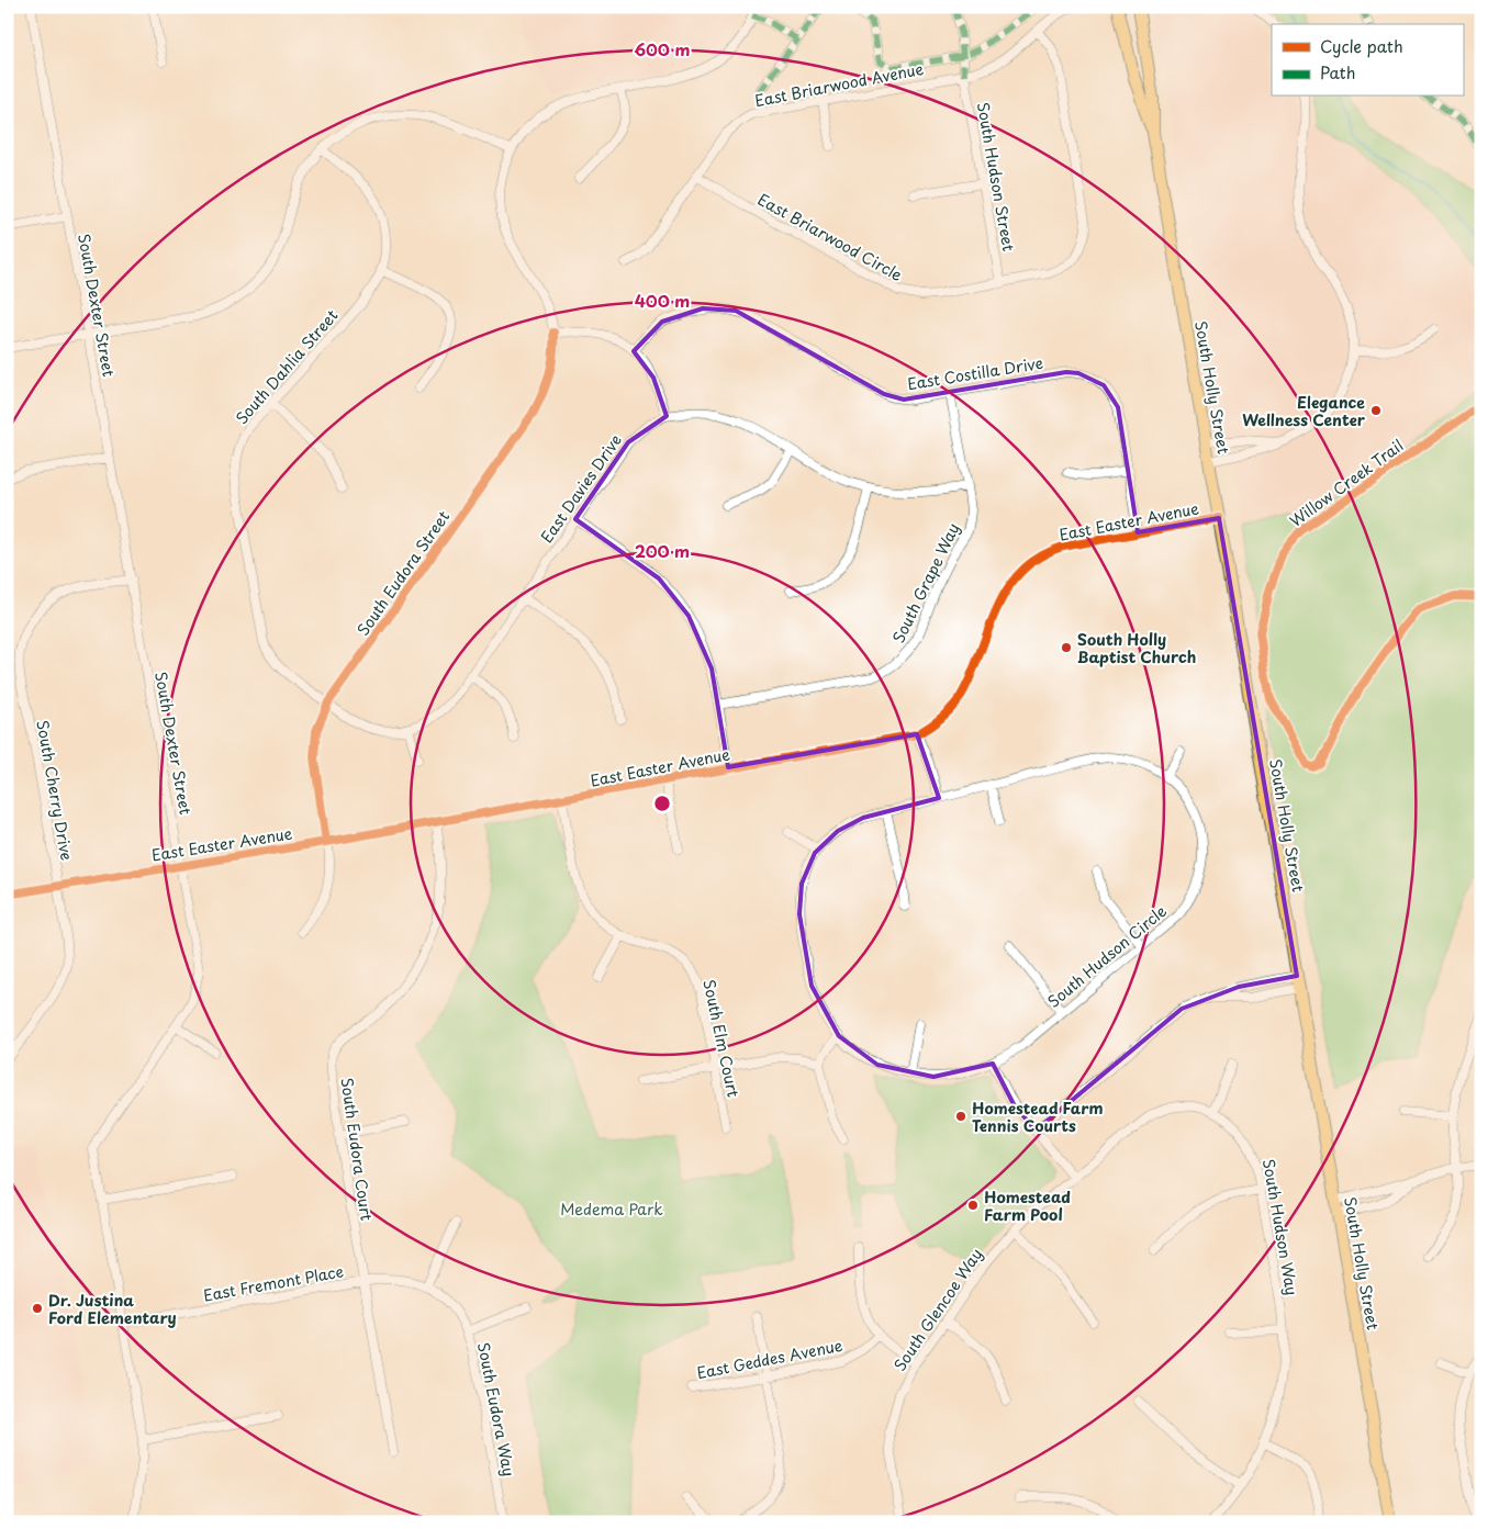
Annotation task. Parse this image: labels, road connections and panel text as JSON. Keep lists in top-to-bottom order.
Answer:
{
  "streets": {
    "main road": ["South Holly Street"],
    "street": [
      "East Briarwood Avenue",
      "South Hudson Street",
      "East Briarwood Circle",
      "South Dexter Street",
      "South Dahlia Street",
      "East Costilla Drive",
      "East Davies Drive",
      "East Easter Avenue",
      "South Eudora Street",
      "South Grape Way",
      "South Cherry Drive",
      "South Hudson Circle",
      "South Elm Court",
      "South Eudora Court",
      "South Hudson Way",
      "East Fremont Place",
      "South Glencoe Way",
      "East Geddes Avenue",
      "South Eudora Way"
    ],
    "cycle path": ["Willow Creek Trail"]
  },
  "crossings": [
    ["East Briarwood Avenue", "South Hudson Street"],
    ["East Briarwood Avenue", "East Briarwood Circle"],
    ["South Hudson Street", "East Briarwood Circle"],
    ["South Dexter Street", "East Easter Avenue"],
    ["South Dexter Street", "South Cherry Drive"],
    ["South Dexter Street", "East Fremont Place"],
    ["South Dahlia Street", "East Davies Drive"],
    ["South Dahlia Street", "South Eudora Street"],
    ["East Costilla Drive", "East Easter Avenue"],
    ["East Costilla Drive", "South Grape Way"],
    ["South Holly Street", "East Easter Avenue"],
    ["East Davies Drive", "South Eudora Street"],
    ["East Davies Drive", "South Grape Way"],
    ["East Easter Avenue", "South Eudora Street"],
    ["East Easter Avenue", "South Cherry Drive"],
    ["East Easter Avenue", "South Elm Court"],
    ["East Easter Avenue", "South Eudora Court"],
    ["South Eudora Court", "East Fremont Place"],
    ["South Eudora Court", "South Eudora Way"],
    ["South Hudson Way", "South Glencoe Way"],
    ["East Fremont Place", "South Eudora Way"]
  ],
  "parks": ["Medema Park"],
  "places": [
    "Elegance Wellness Center",
    "South Holly Baptist Church",
    "Homestead Farm Tennis Courts",
    "Homestead Farm Pool",
    "Dr. Justina Ford Elementary"
  ],
  "legend": ["Cycle path", "Path"],
  "rings": ["600 m", "400 m", "200 m"]
}
